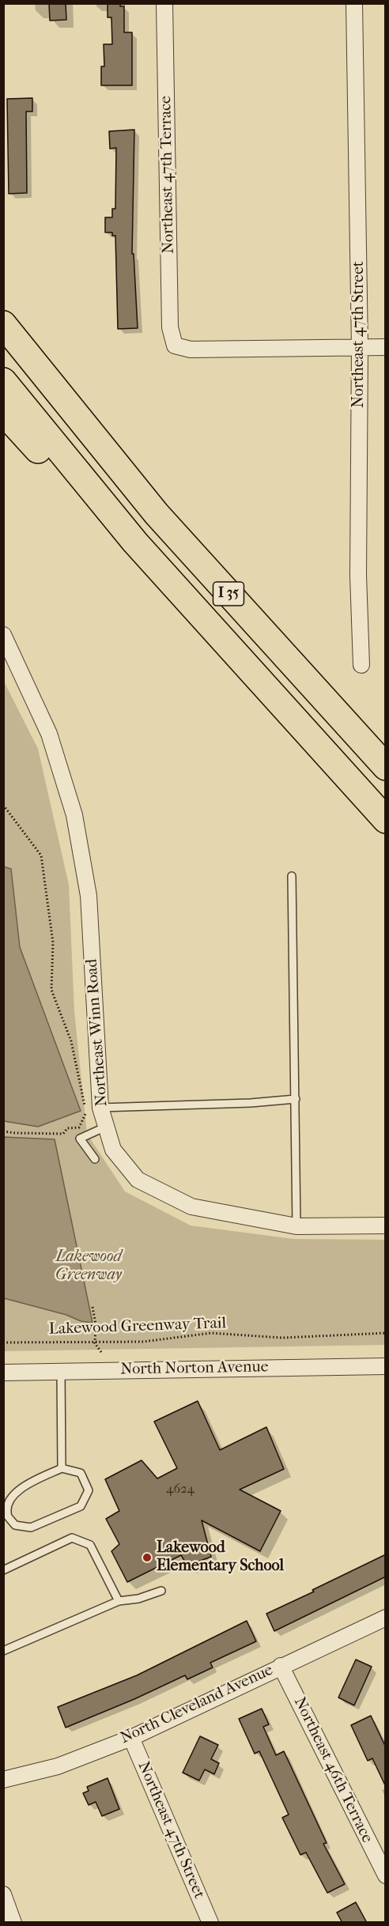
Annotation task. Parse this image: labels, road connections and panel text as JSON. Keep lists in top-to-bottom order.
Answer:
{
  "streets": {
    "highway": ["I 35"],
    "street": [
      "Northeast 47th Terrace",
      "Northeast 47th Street",
      "Northeast Winn Road",
      "North Norton Avenue",
      "North Cleveland Avenue",
      "Northeast 46th Terrace"
    ],
    "path": ["Lakewood Greenway Trail"]
  },
  "crossings": [
    ["Northeast 47th Terrace", "Northeast 47th Street"],
    ["Northeast 47th Street", "North Cleveland Avenue"],
    ["North Cleveland Avenue", "Northeast 46th Terrace"]
  ],
  "parks": ["Lakewood Greenway"],
  "places": ["Lakewood Elementary School"],
  "house_numbers": ["4624"]
}
